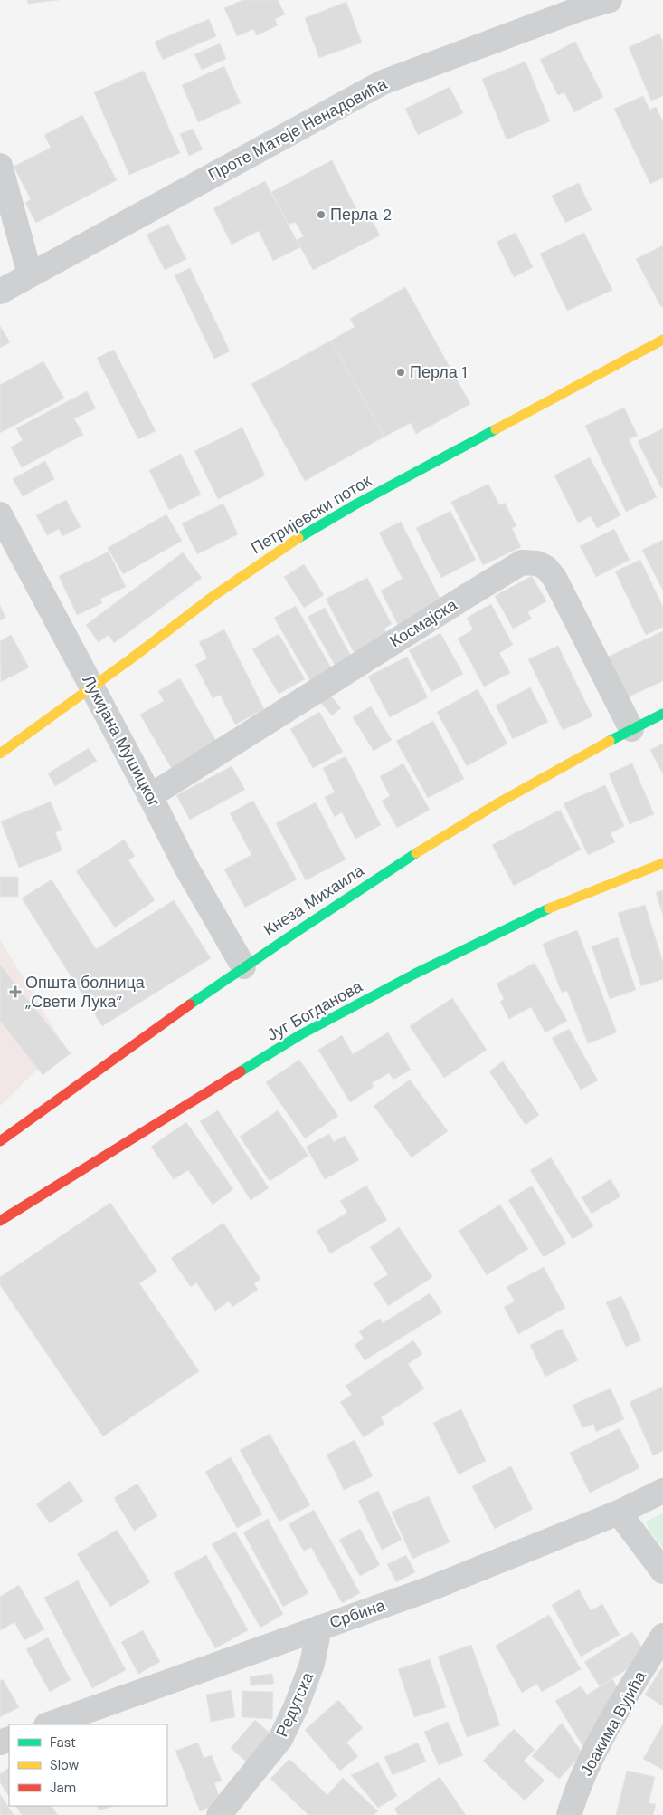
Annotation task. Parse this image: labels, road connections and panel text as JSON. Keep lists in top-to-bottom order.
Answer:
{
  "streets": {
    "street": [
      "Проте Матеје Ненадовића",
      "Петријевски поток",
      "Космајска",
      "Лукијана Мушицког",
      "Кнеза Михаила",
      "Југ Богданова",
      "Србина",
      "Редутска",
      "Јоакима Вујића"
    ]
  },
  "crossings": [
    ["Петријевски поток", "Лукијана Мушицког"],
    ["Космајска", "Лукијана Мушицког"],
    ["Космајска", "Кнеза Михаила"],
    ["Лукијана Мушицког", "Кнеза Михаила"],
    ["Србина", "Редутска"]
  ],
  "places": {
    "other": ["Перла 2", "Перла 1"],
    "health": ["Општа болница „Свети Лука”"]
  },
  "legend": ["Fast", "Slow", "Jam"]
}
